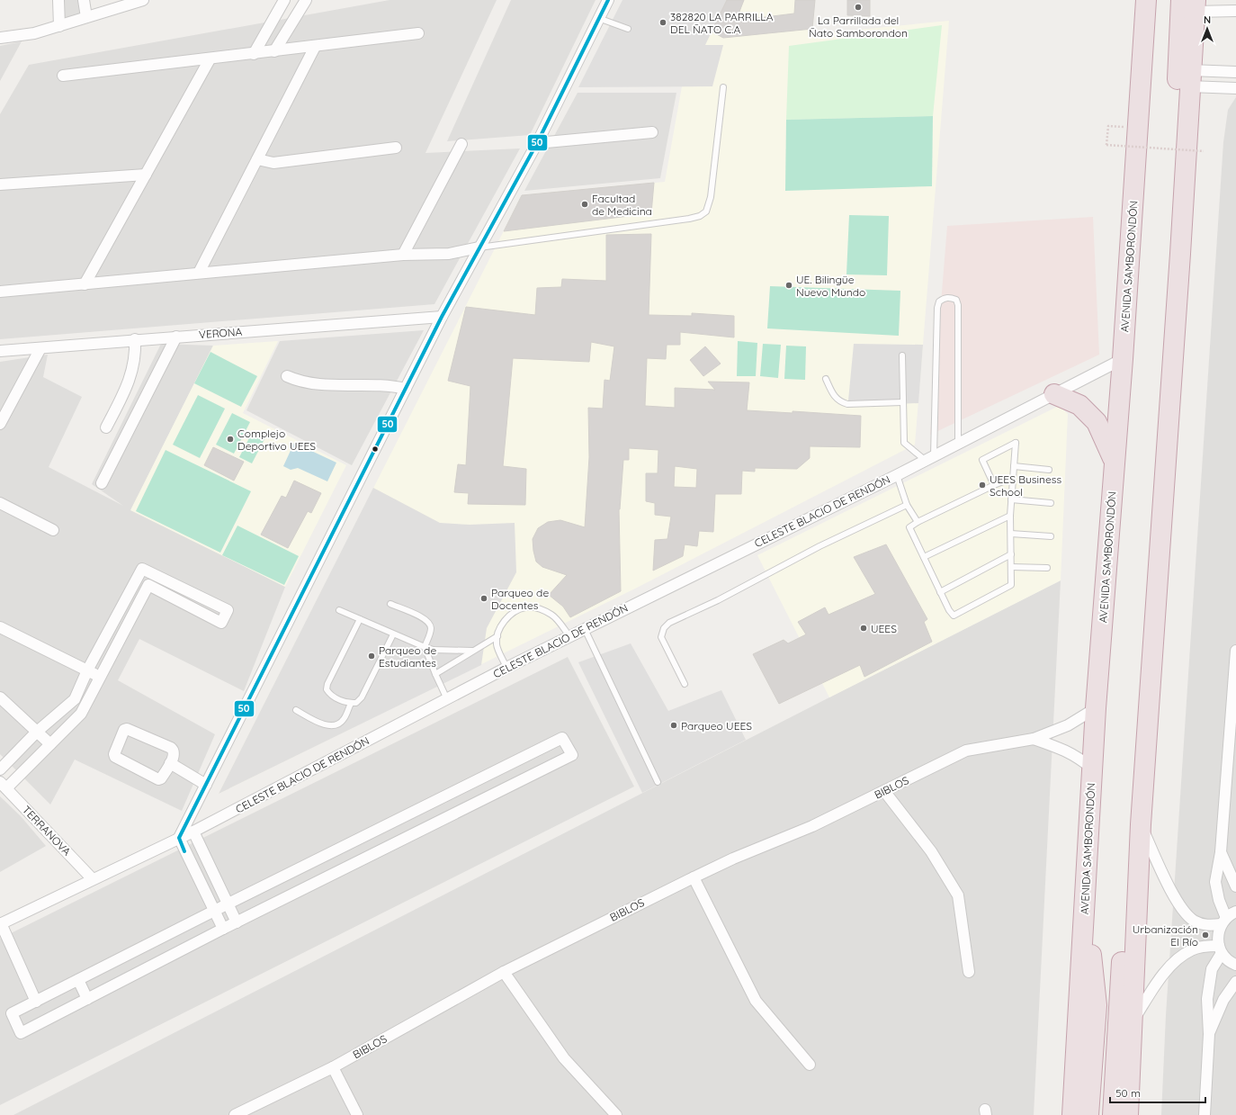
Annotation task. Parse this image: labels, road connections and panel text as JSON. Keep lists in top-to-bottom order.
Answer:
{
  "streets": {
    "highway": ["AVENIDA SAMBORONDÓN"],
    "street": [
      "VERONA",
      "CELESTE BLACIO DE RENDÓN",
      "BIBLOS",
      "TERRANOVA"
    ]
  },
  "crossings": [
    ["AVENIDA SAMBORONDÓN", "CELESTE BLACIO DE RENDÓN"],
    ["AVENIDA SAMBORONDÓN", "BIBLOS"],
    ["CELESTE BLACIO DE RENDÓN", "TERRANOVA"]
  ],
  "places": [
    "La Parrillada del Ñato Samborondon",
    "382820 LA PARRILLA DEL ÑATO C.A",
    "Facultad de Medicina",
    "UE. Bilingüe Nuevo Mundo",
    "Complejo Deportivo UEES",
    "UEES Business School",
    "Parqueo de Docentes",
    "UEES",
    "Parqueo de Estudiantes",
    "Parqueo UEES",
    "Urbanización El Río"
  ],
  "lines": ["transit line 50"],
  "scale_bar": "50 m",
  "north": "top"
}
